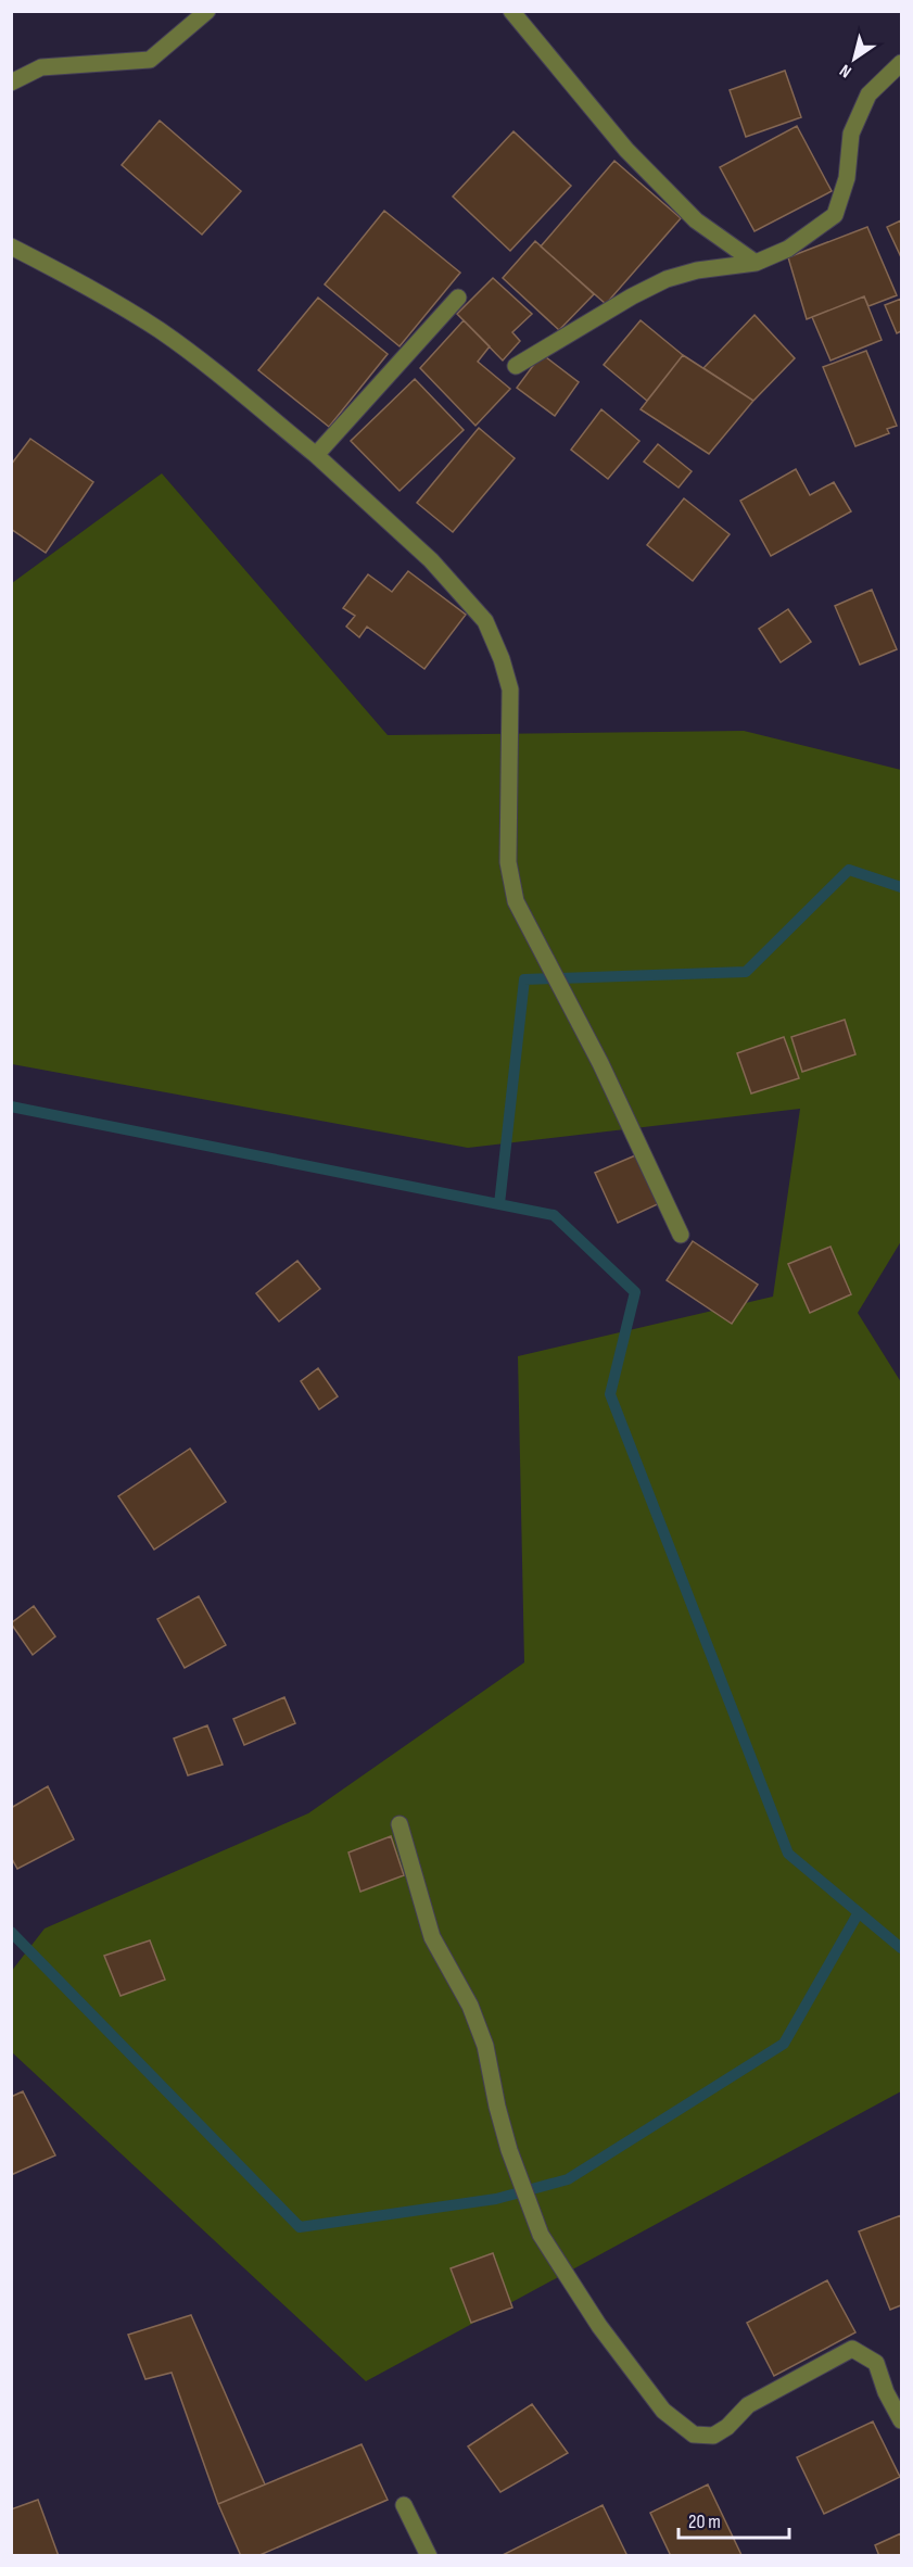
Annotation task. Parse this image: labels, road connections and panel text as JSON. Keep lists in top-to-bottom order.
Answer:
{
  "scale_bar": "20 m",
  "north": "bottom left"
}
